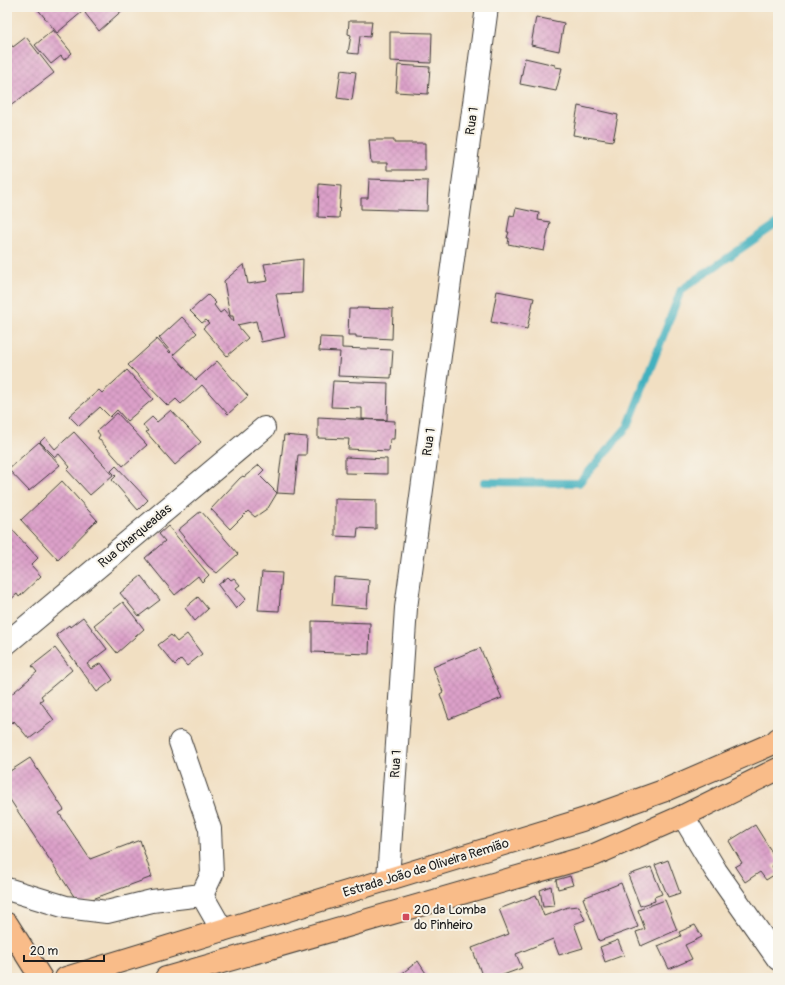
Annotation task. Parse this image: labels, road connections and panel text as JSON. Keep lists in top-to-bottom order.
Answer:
{
  "streets": {
    "main road": ["Estrada João de Oliveira Remião"],
    "street": ["Rua 1", "Rua Charqueadas"]
  },
  "crossings": [
    ["Rua 1", "Estrada João de Oliveira Remião"]
  ],
  "places": {
    "transit": ["20 da Lomba do Pinheiro"]
  },
  "scale_bar": "20 m"
}
